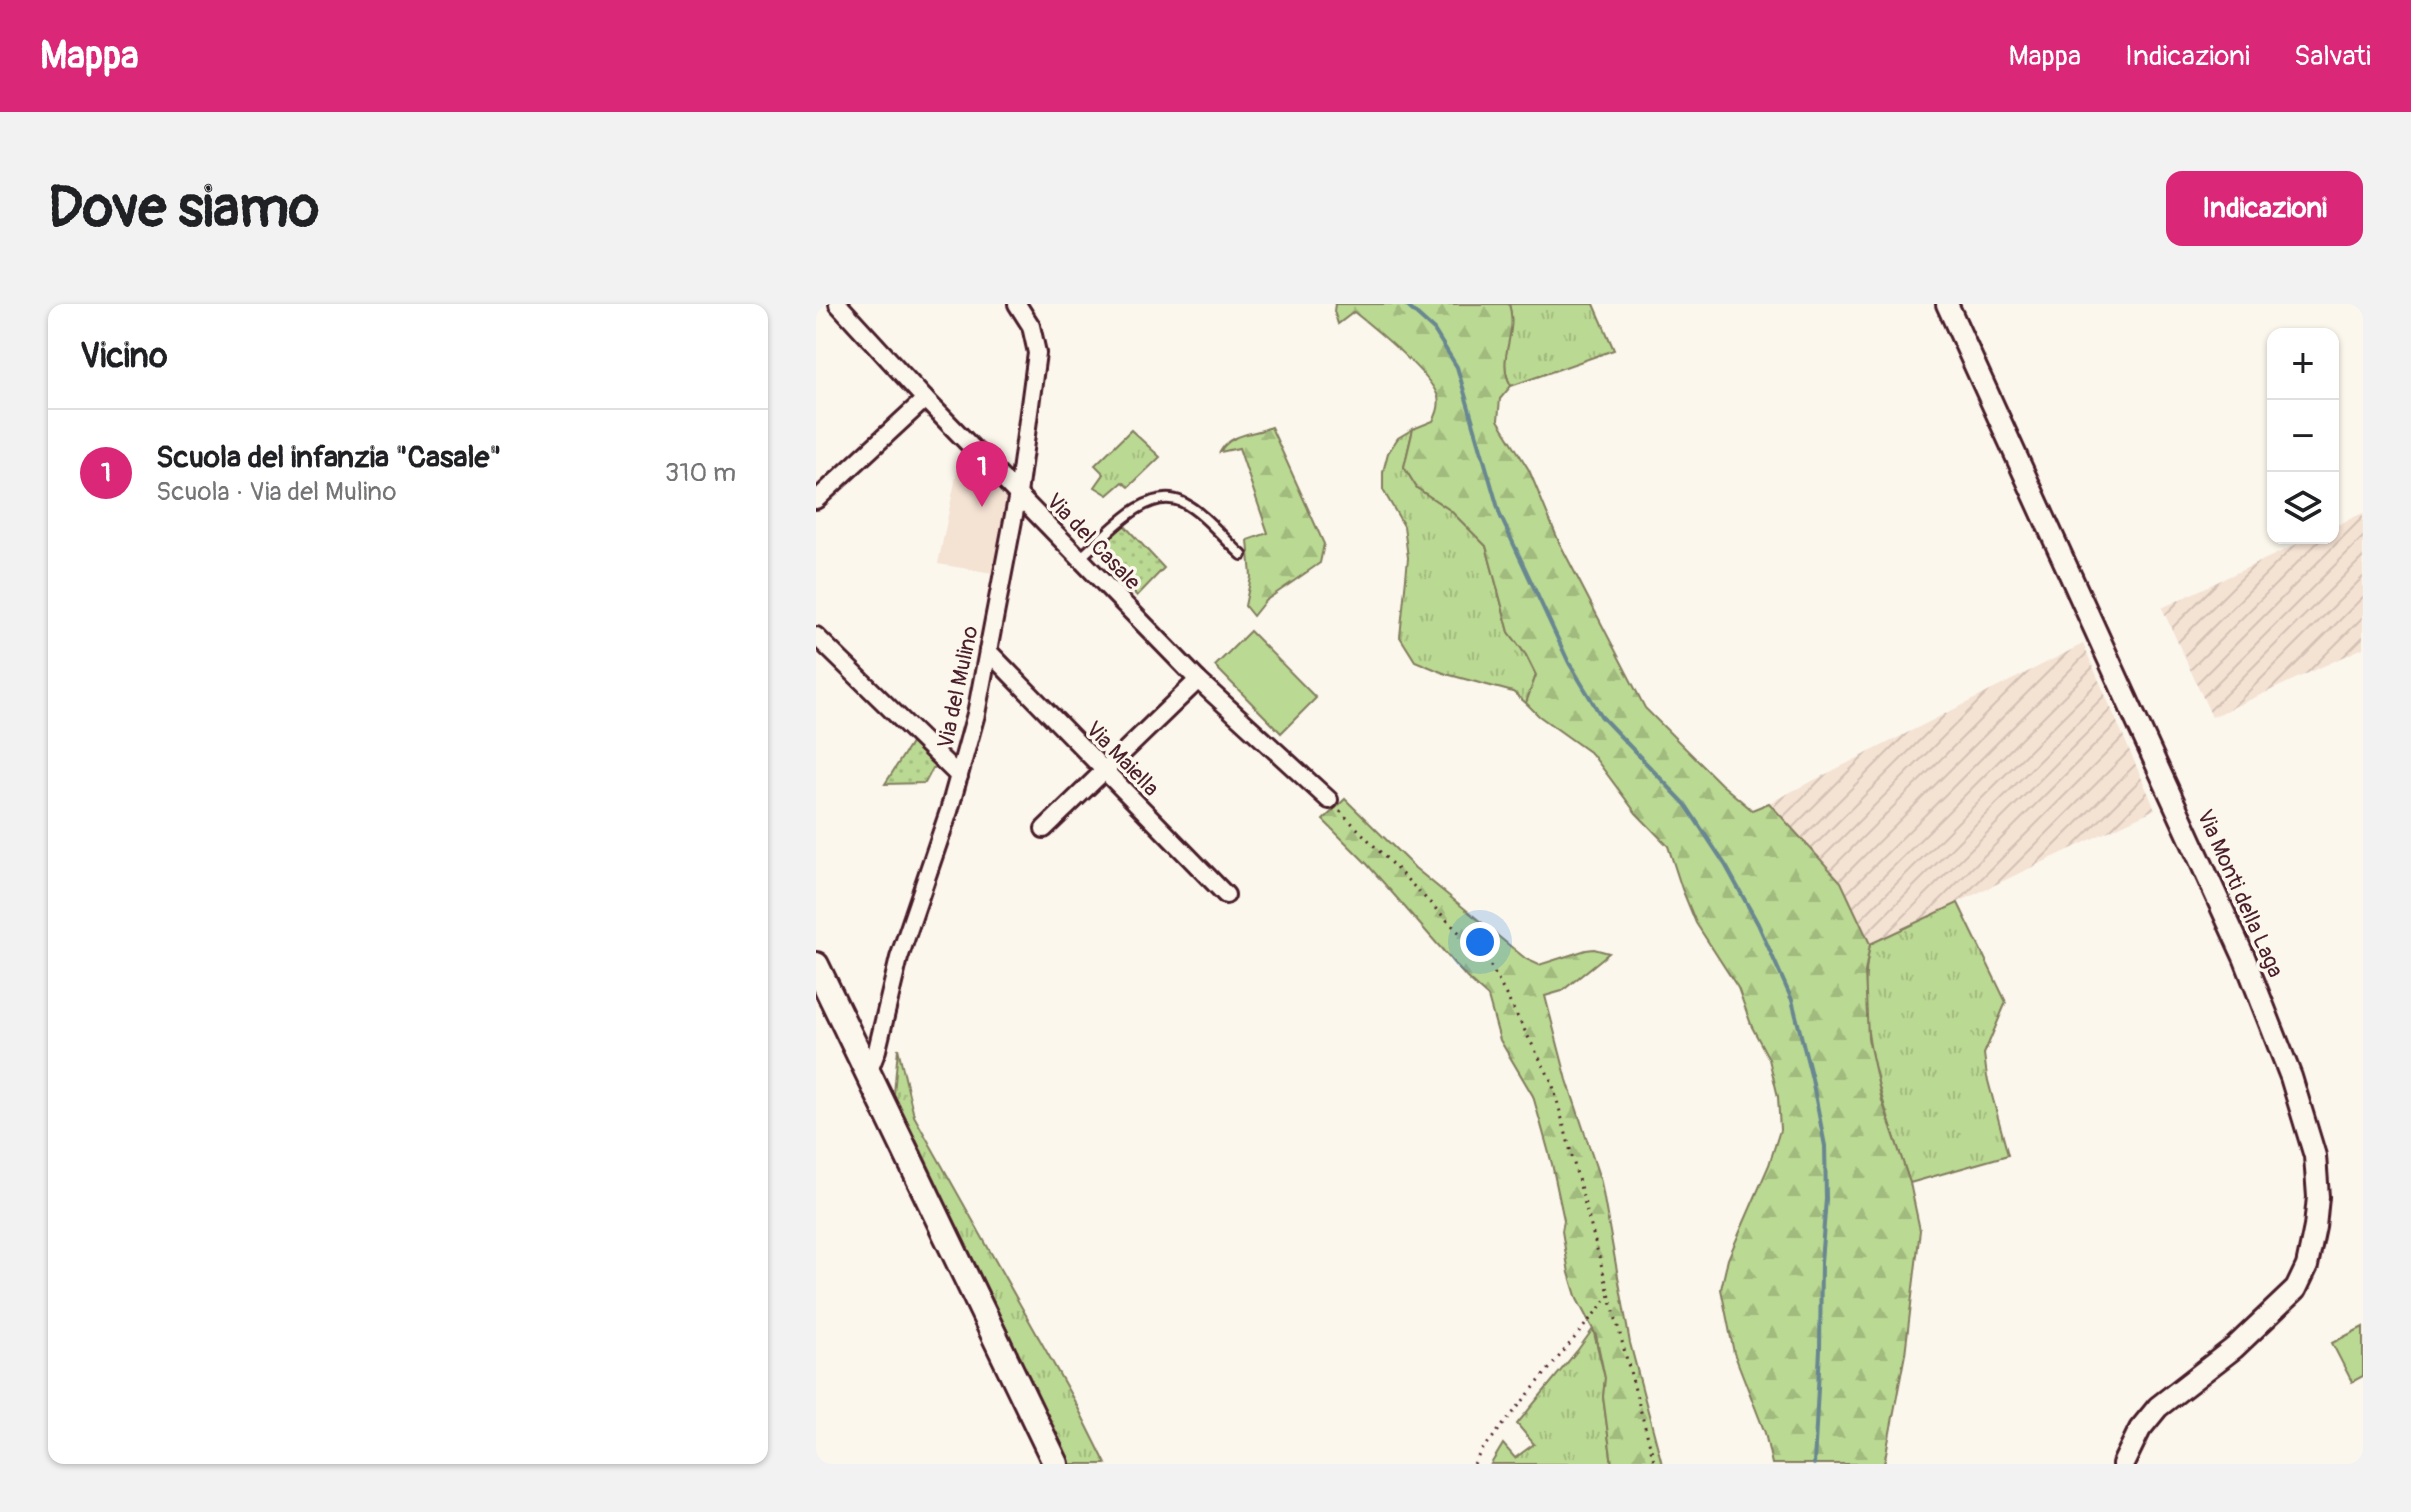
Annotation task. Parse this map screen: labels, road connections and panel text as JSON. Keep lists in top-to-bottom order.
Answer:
{
  "streets": {
    "street": [
      "Via del Casale",
      "Via del Mulino",
      "Via Maiella",
      "Via Monti della Laga"
    ]
  },
  "crossings": [
    ["Via del Casale", "Via del Mulino"],
    ["Via del Mulino", "Via Maiella"]
  ],
  "page": {
    "header": "Mappa",
    "nav": ["Mappa", "Indicazioni", "Salvati"],
    "buttons": "Indicazioni",
    "title": "Dove siamo",
    "heading": "Vicino",
    "map_buttons": ["+", "−"],
    "list": [
      {
        "mark": "1",
        "name": "Scuola del infanzia \"Casale\"",
        "note": "Scuola · Via del Mulino",
        "value": "310 m"
      }
    ],
    "pins": "1"
  }
}
